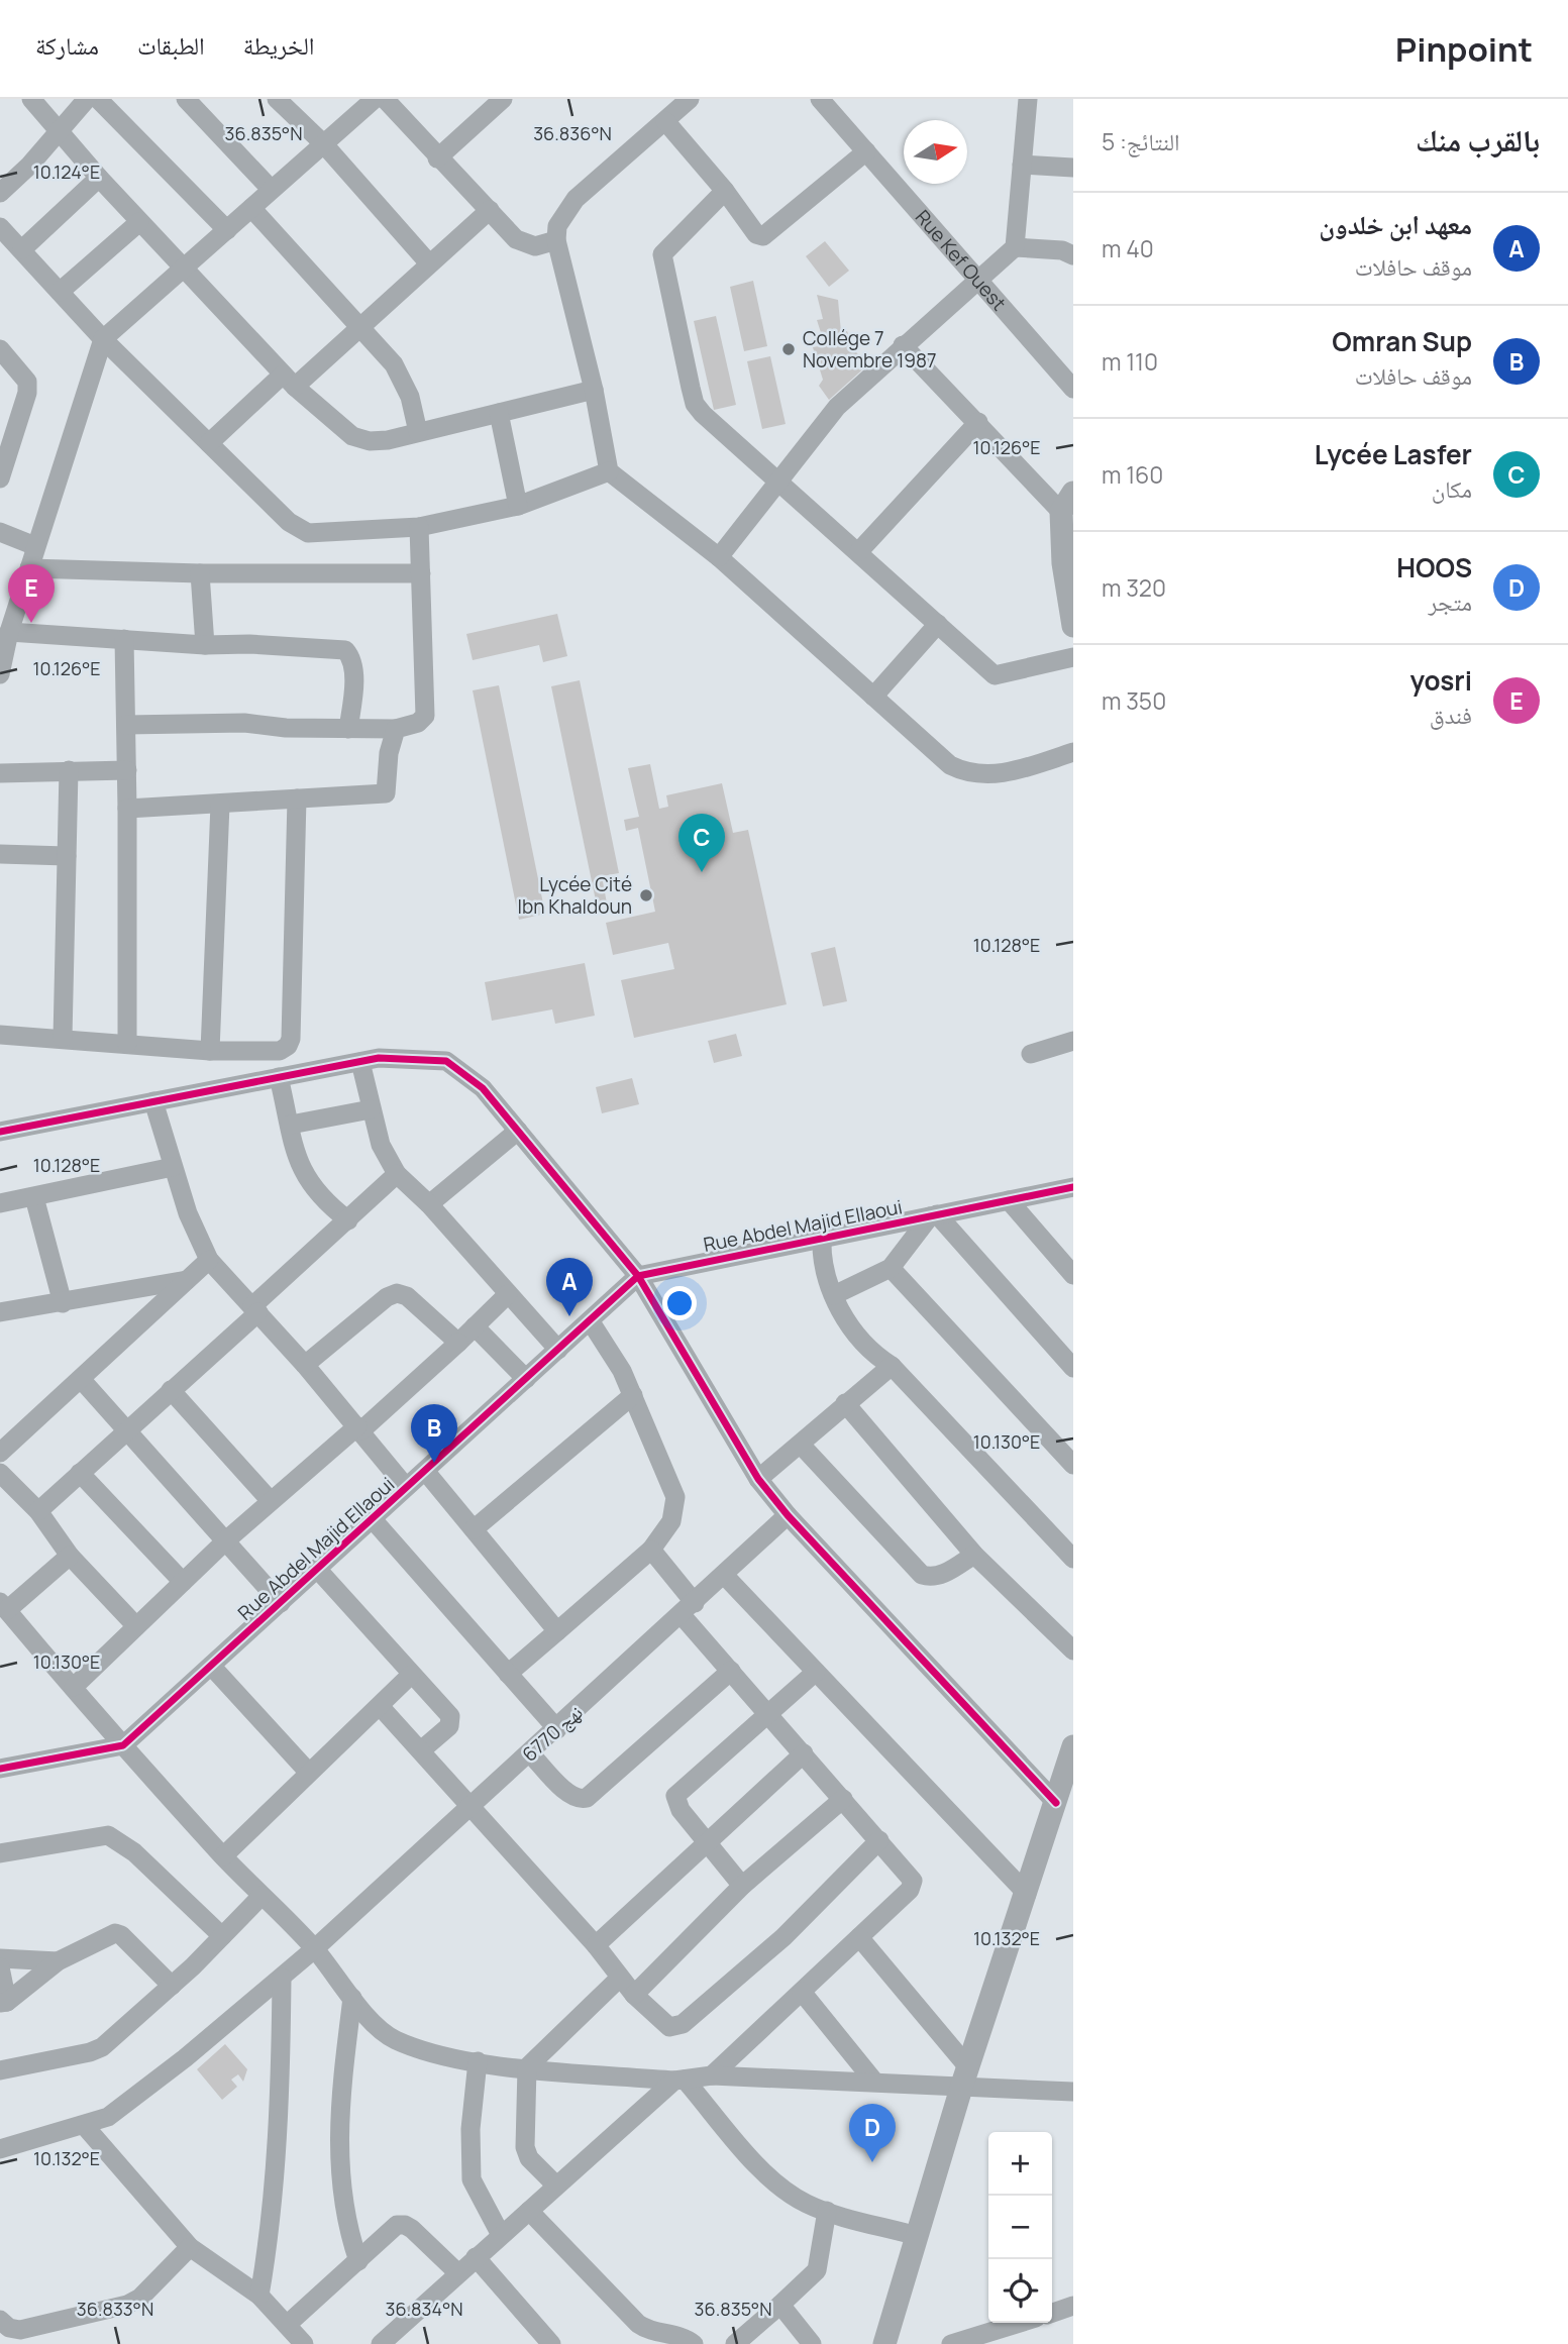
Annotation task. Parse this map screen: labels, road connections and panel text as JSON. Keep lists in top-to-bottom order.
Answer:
{
  "streets": {
    "street": ["Rue Kef Ouest", "Rue Abdel Majid Ellaoui", "نهج 6770"]
  },
  "places": ["Collége 7 Novembre 1987", "Lycée Cité Ibn Khaldoun"],
  "north": "right",
  "page": {
    "header": "Pinpoint",
    "nav": ["الخريطة", "الطبقات", "مشاركة"],
    "heading": ["بالقرب منك", "النتائج: 5"],
    "list": [
      {
        "mark": "A",
        "name": "معهد ابن خلدون",
        "note": "موقف حافلات",
        "value": "40 m"
      },
      {
        "mark": "B",
        "name": "Omran Sup",
        "note": "موقف حافلات",
        "value": "110 m"
      },
      {
        "mark": "C",
        "name": "Lycée Lasfer",
        "note": "مكان",
        "value": "160 m"
      },
      {
        "mark": "D",
        "name": "HOOS",
        "note": "متجر",
        "value": "320 m"
      },
      {
        "mark": "E",
        "name": "yosri",
        "note": "فندق",
        "value": "350 m"
      }
    ],
    "pins": [
      "E",
      "C",
      "A",
      "B",
      "D"
    ],
    "map_buttons": ["+", "−"]
  },
  "coordinates": [
    "36.835°N",
    "36.836°N",
    "10.124°E",
    "10.126°E",
    "10.128°E",
    "10.130°E",
    "10.132°E",
    "36.833°N",
    "36.834°N"
  ]
}
